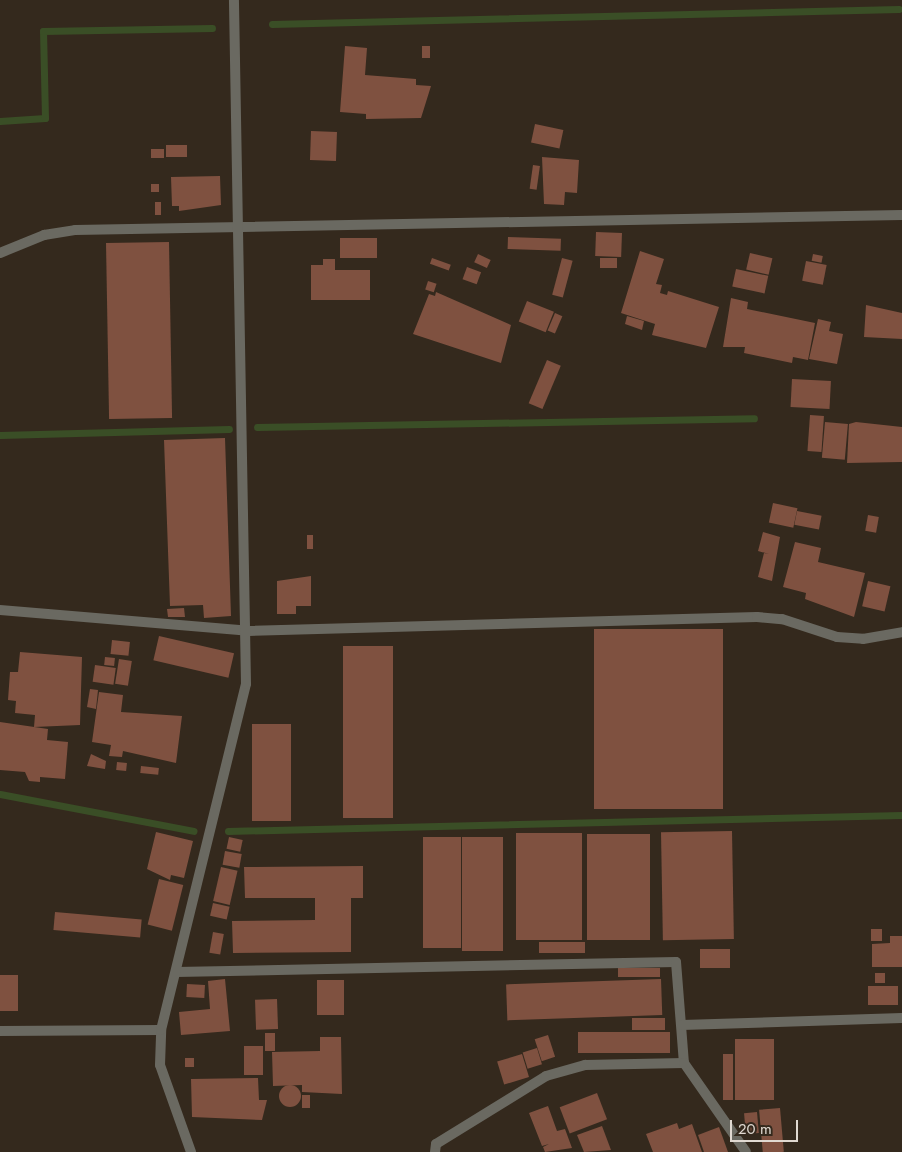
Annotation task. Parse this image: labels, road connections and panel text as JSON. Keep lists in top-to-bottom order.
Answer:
{
  "scale_bar": "20 m"
}
